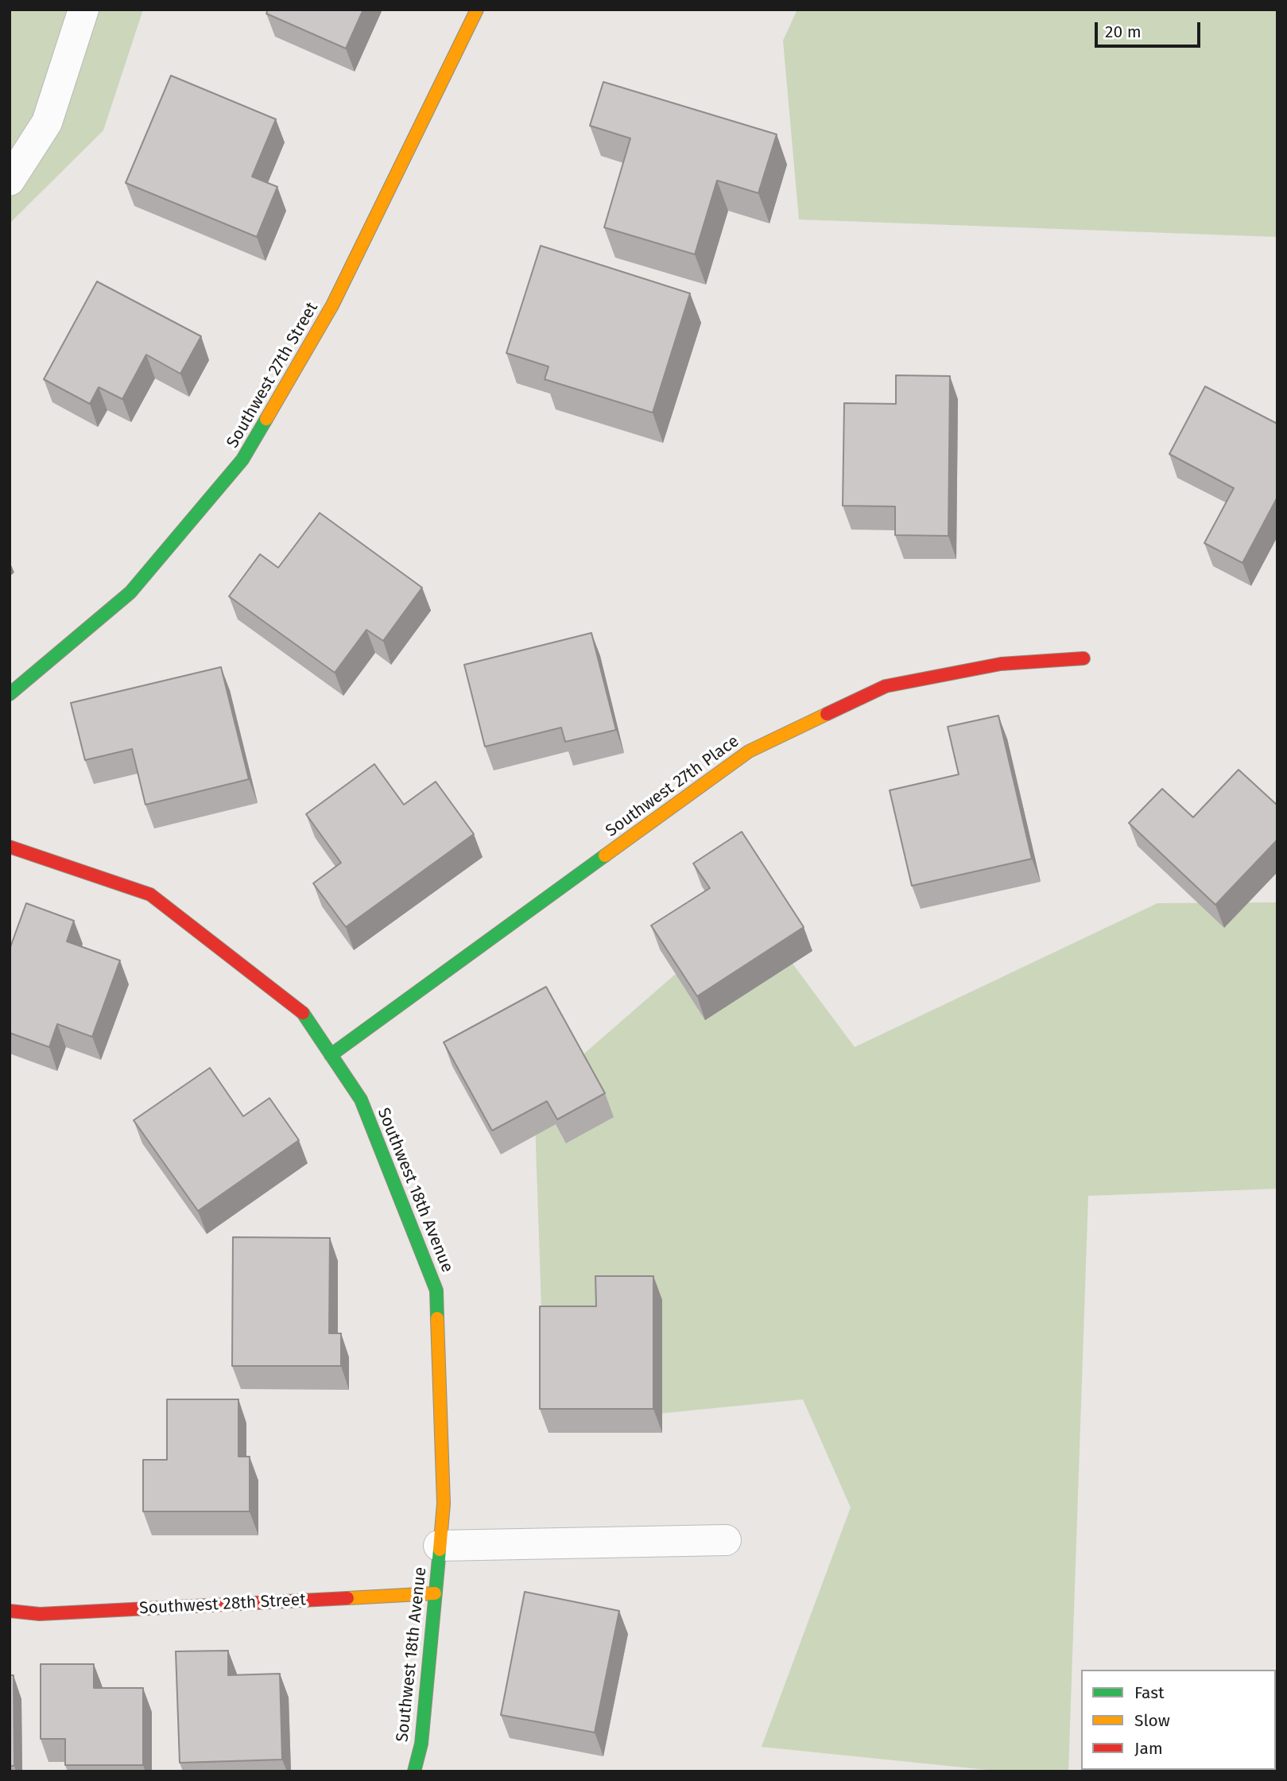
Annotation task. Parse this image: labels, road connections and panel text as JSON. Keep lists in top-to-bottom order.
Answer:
{
  "streets": {
    "street": [
      "Southwest 27th Street",
      "Southwest 27th Place",
      "Southwest 18th Avenue",
      "Southwest 28th Street"
    ]
  },
  "crossings": [
    ["Southwest 27th Place", "Southwest 18th Avenue"],
    ["Southwest 18th Avenue", "Southwest 28th Street"]
  ],
  "legend": ["Fast", "Slow", "Jam"],
  "scale_bar": "20 m"
}
